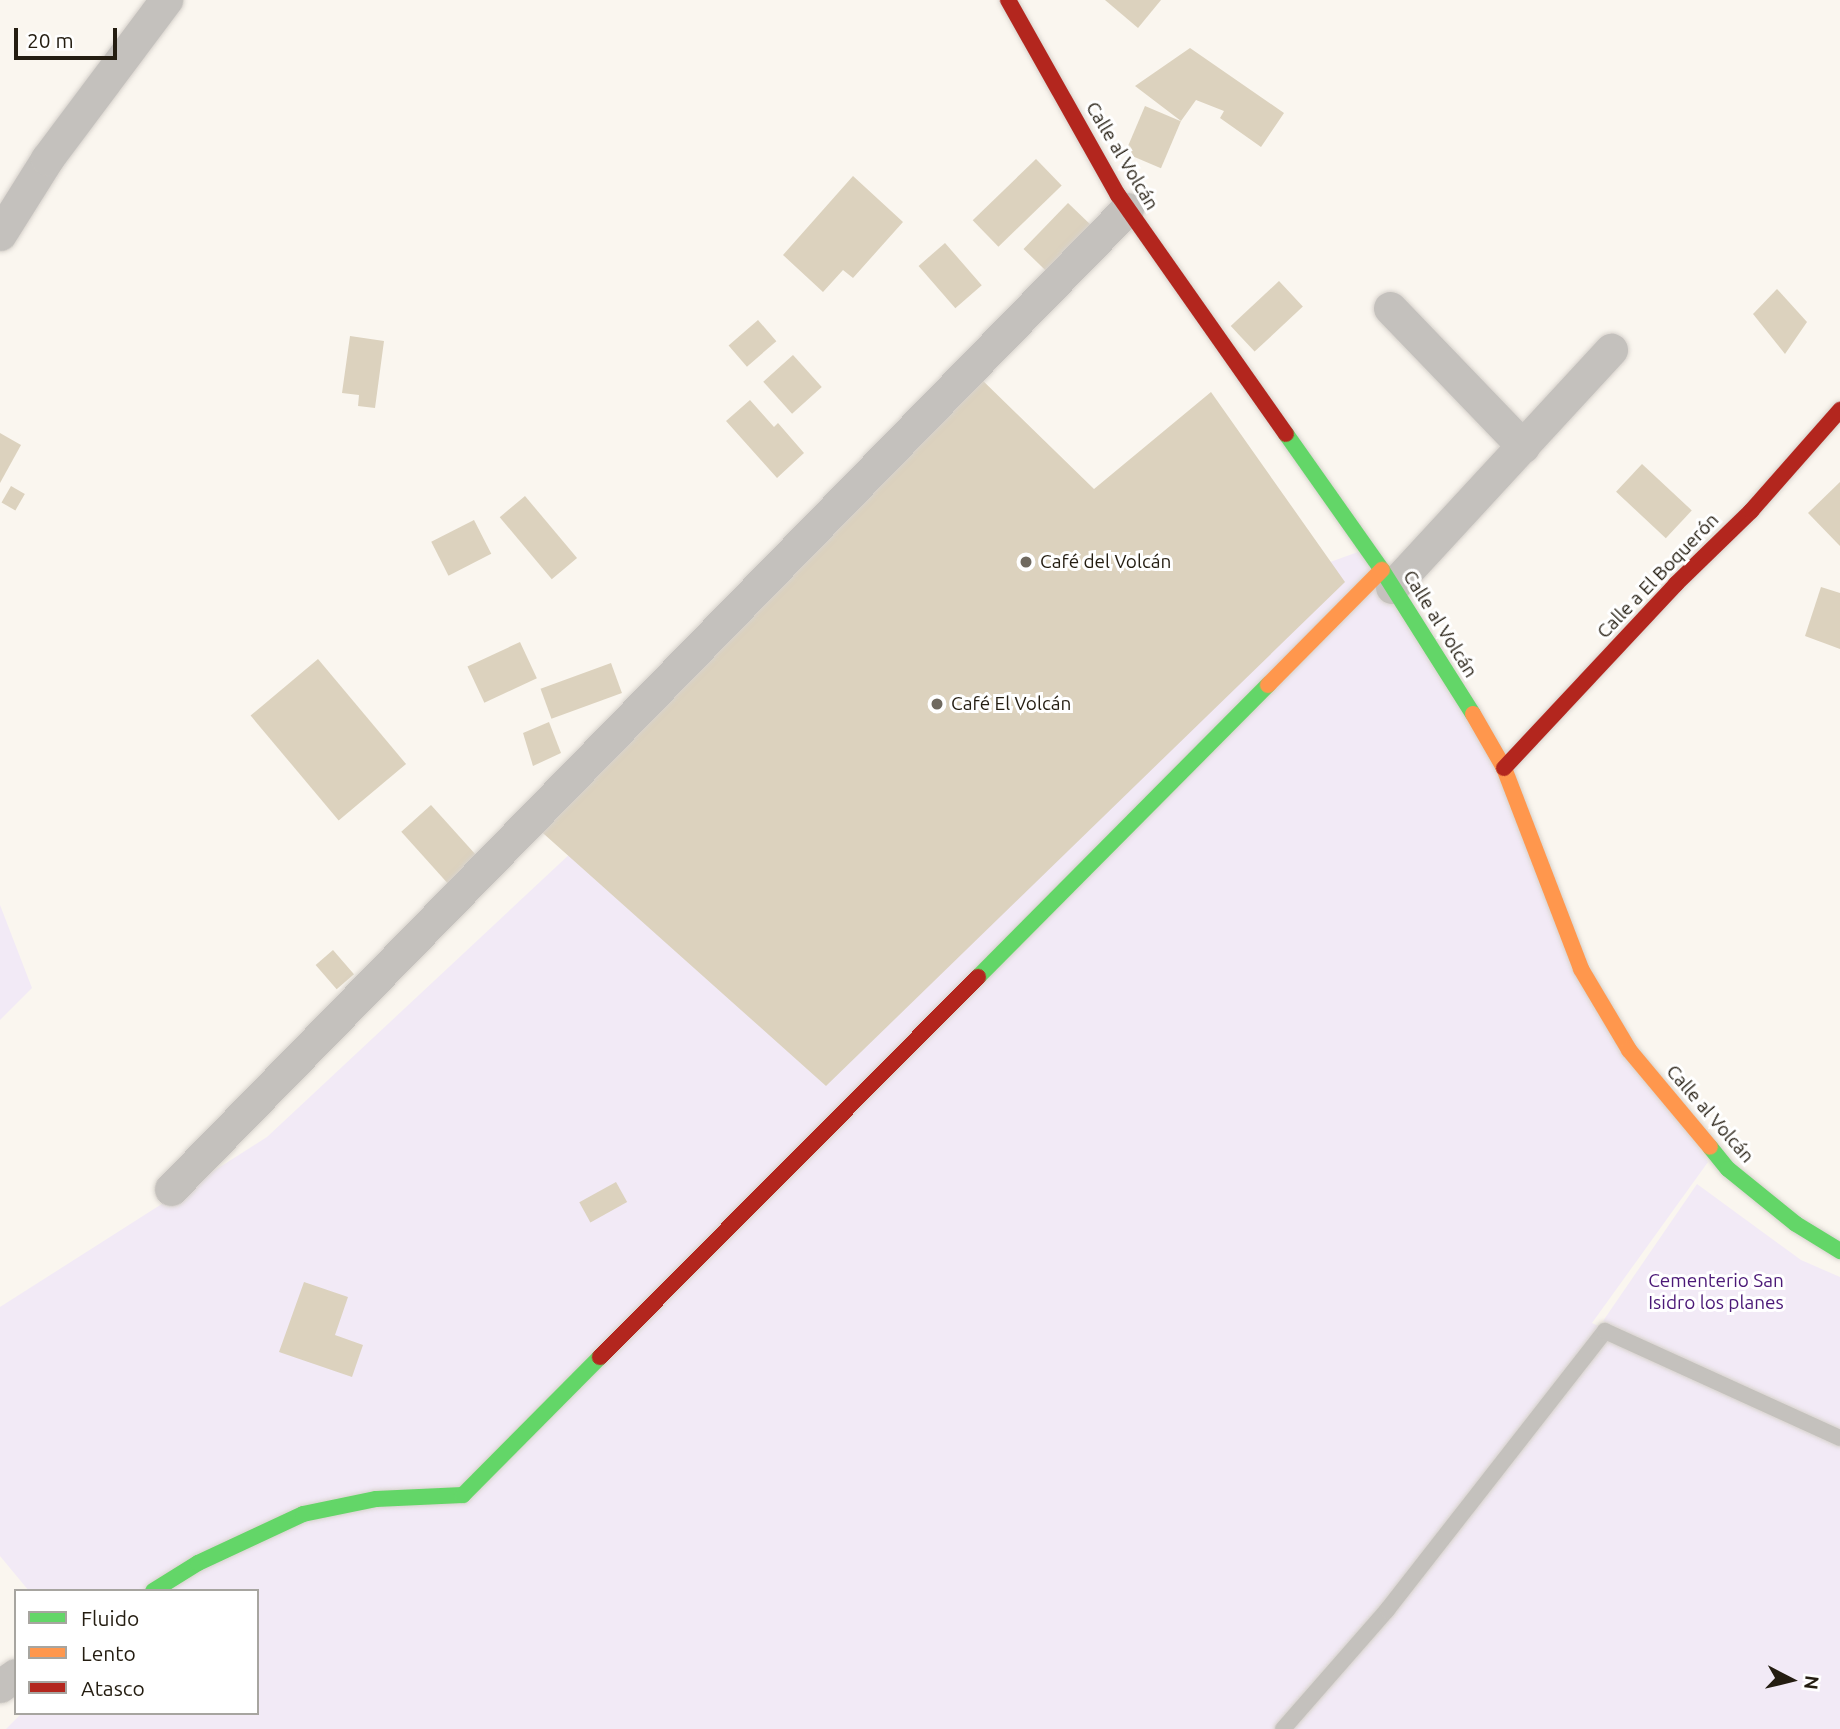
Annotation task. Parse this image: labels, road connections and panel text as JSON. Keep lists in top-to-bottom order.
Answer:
{
  "streets": {
    "street": ["Calle al Volcán", "Calle a El Boquerón"]
  },
  "crossings": [
    ["Calle al Volcán", "Calle a El Boquerón"]
  ],
  "parks": ["Cementerio San Isidro los planes"],
  "places": ["Café del Volcán", "Café El Volcán"],
  "legend": ["Fluido", "Lento", "Atasco"],
  "scale_bar": "20 m",
  "north": "right"
}
